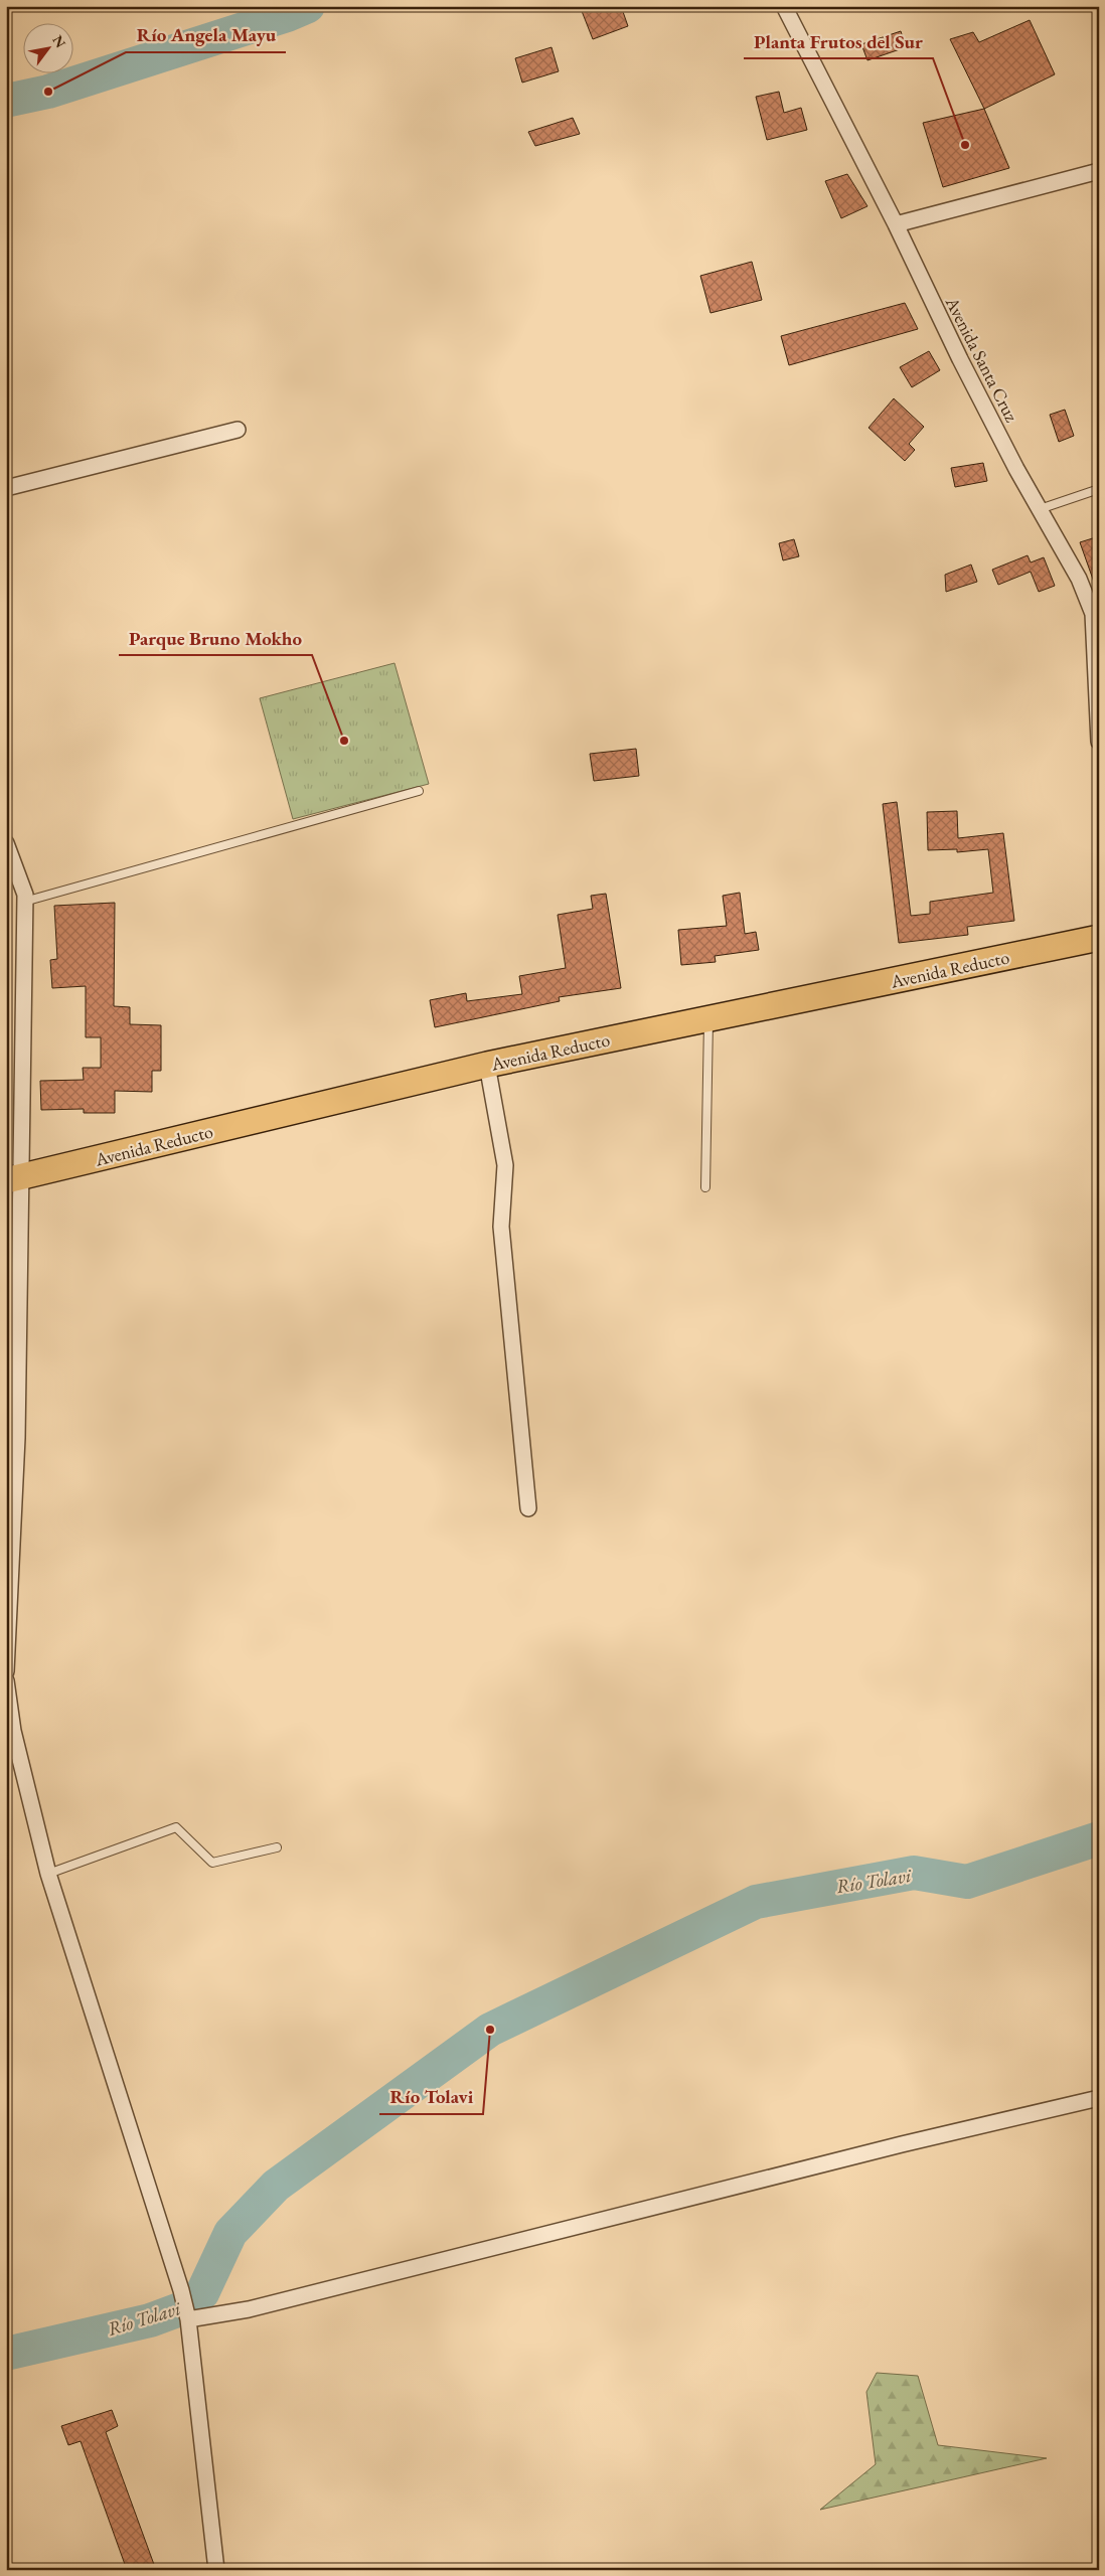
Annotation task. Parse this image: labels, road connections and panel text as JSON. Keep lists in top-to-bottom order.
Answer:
{
  "streets": {
    "main road": ["Avenida Reducto"],
    "street": ["Avenida Santa Cruz"]
  },
  "water": ["Río Tolavi"],
  "places": [
    "Río Angela Mayu",
    "Planta Frutos del Sur",
    "Parque Bruno Mokho",
    "Río Tolavi"
  ],
  "north": "top right"
}
